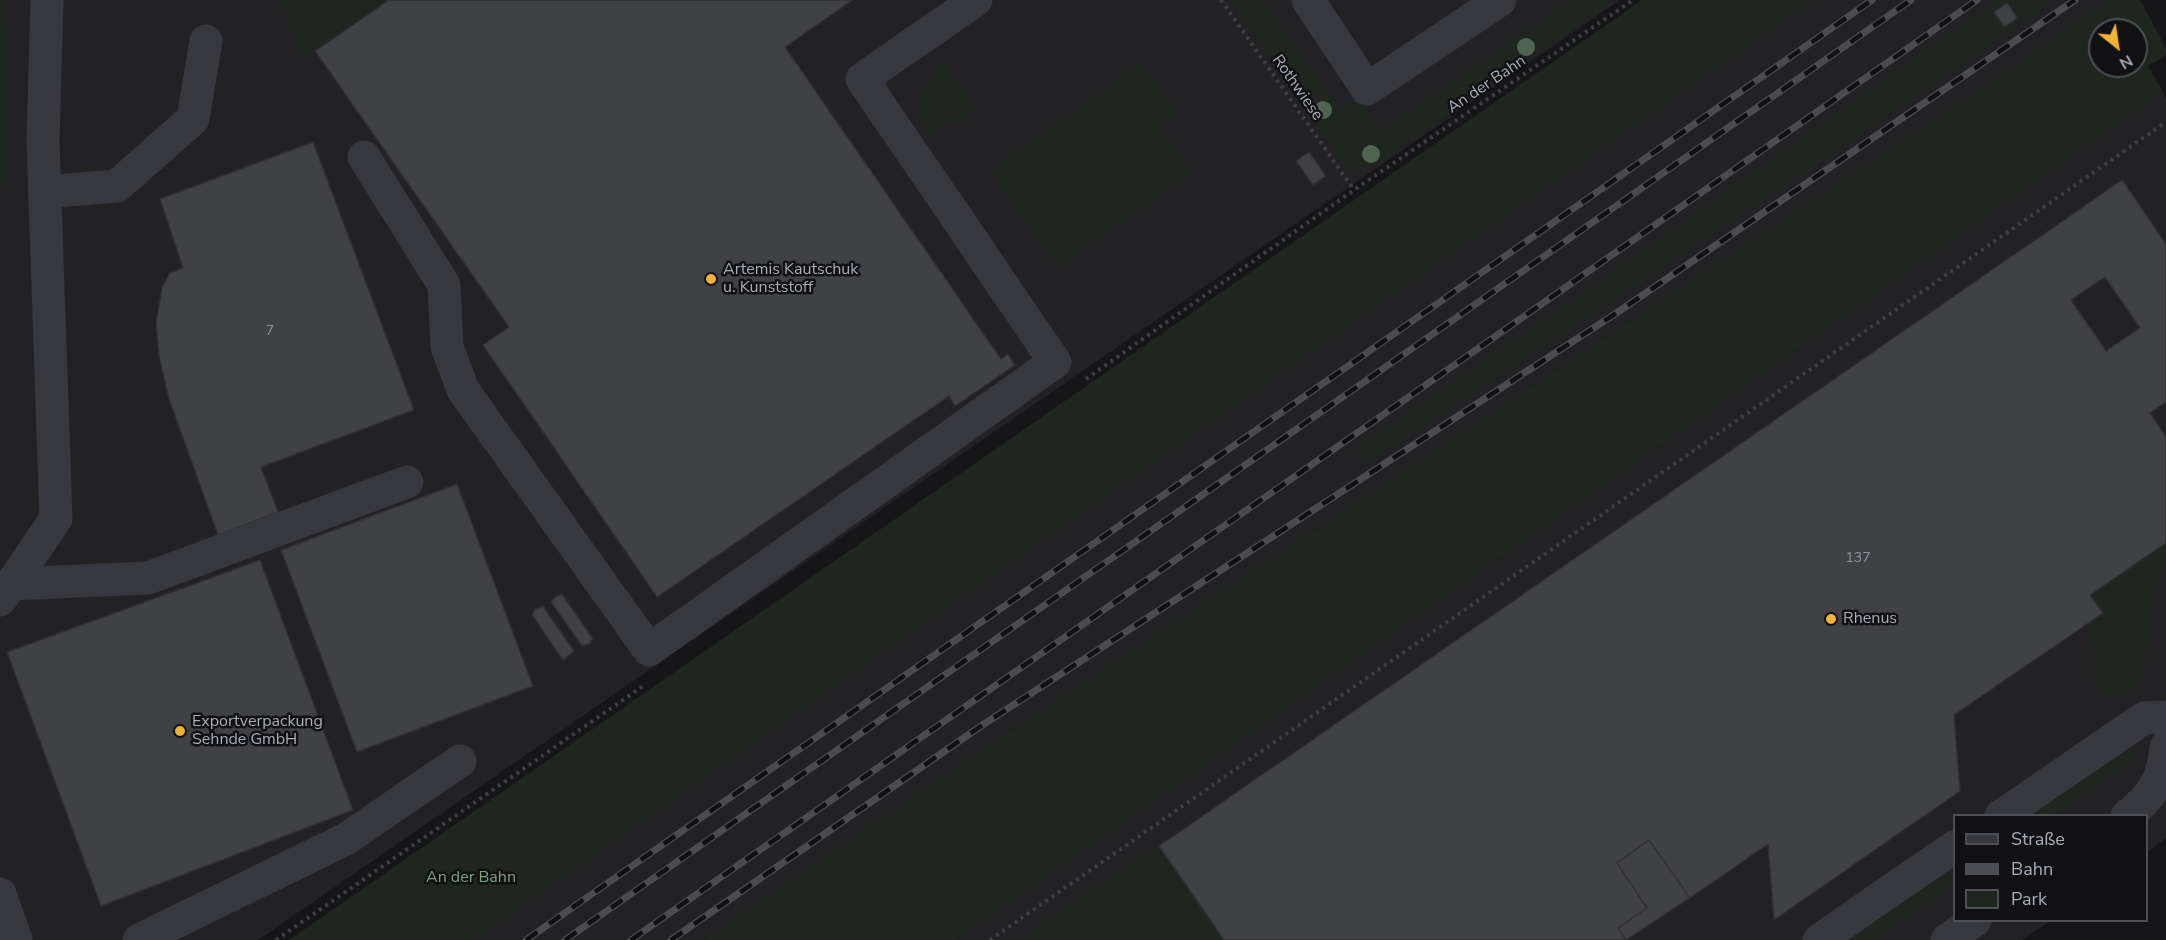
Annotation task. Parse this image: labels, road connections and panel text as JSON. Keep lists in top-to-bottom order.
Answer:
{
  "streets": {
    "path": ["An der Bahn", "Rothwiese"]
  },
  "crossings": [
    ["An der Bahn", "Rothwiese"]
  ],
  "parks": ["An der Bahn"],
  "places": ["Artemis Kautschuk u. Kunststoff", "Rhenus", "Exportverpackung Sehnde GmbH"],
  "house_numbers": ["7", "137"],
  "legend": ["Straße", "Bahn", "Park"],
  "north": "bottom right"
}
